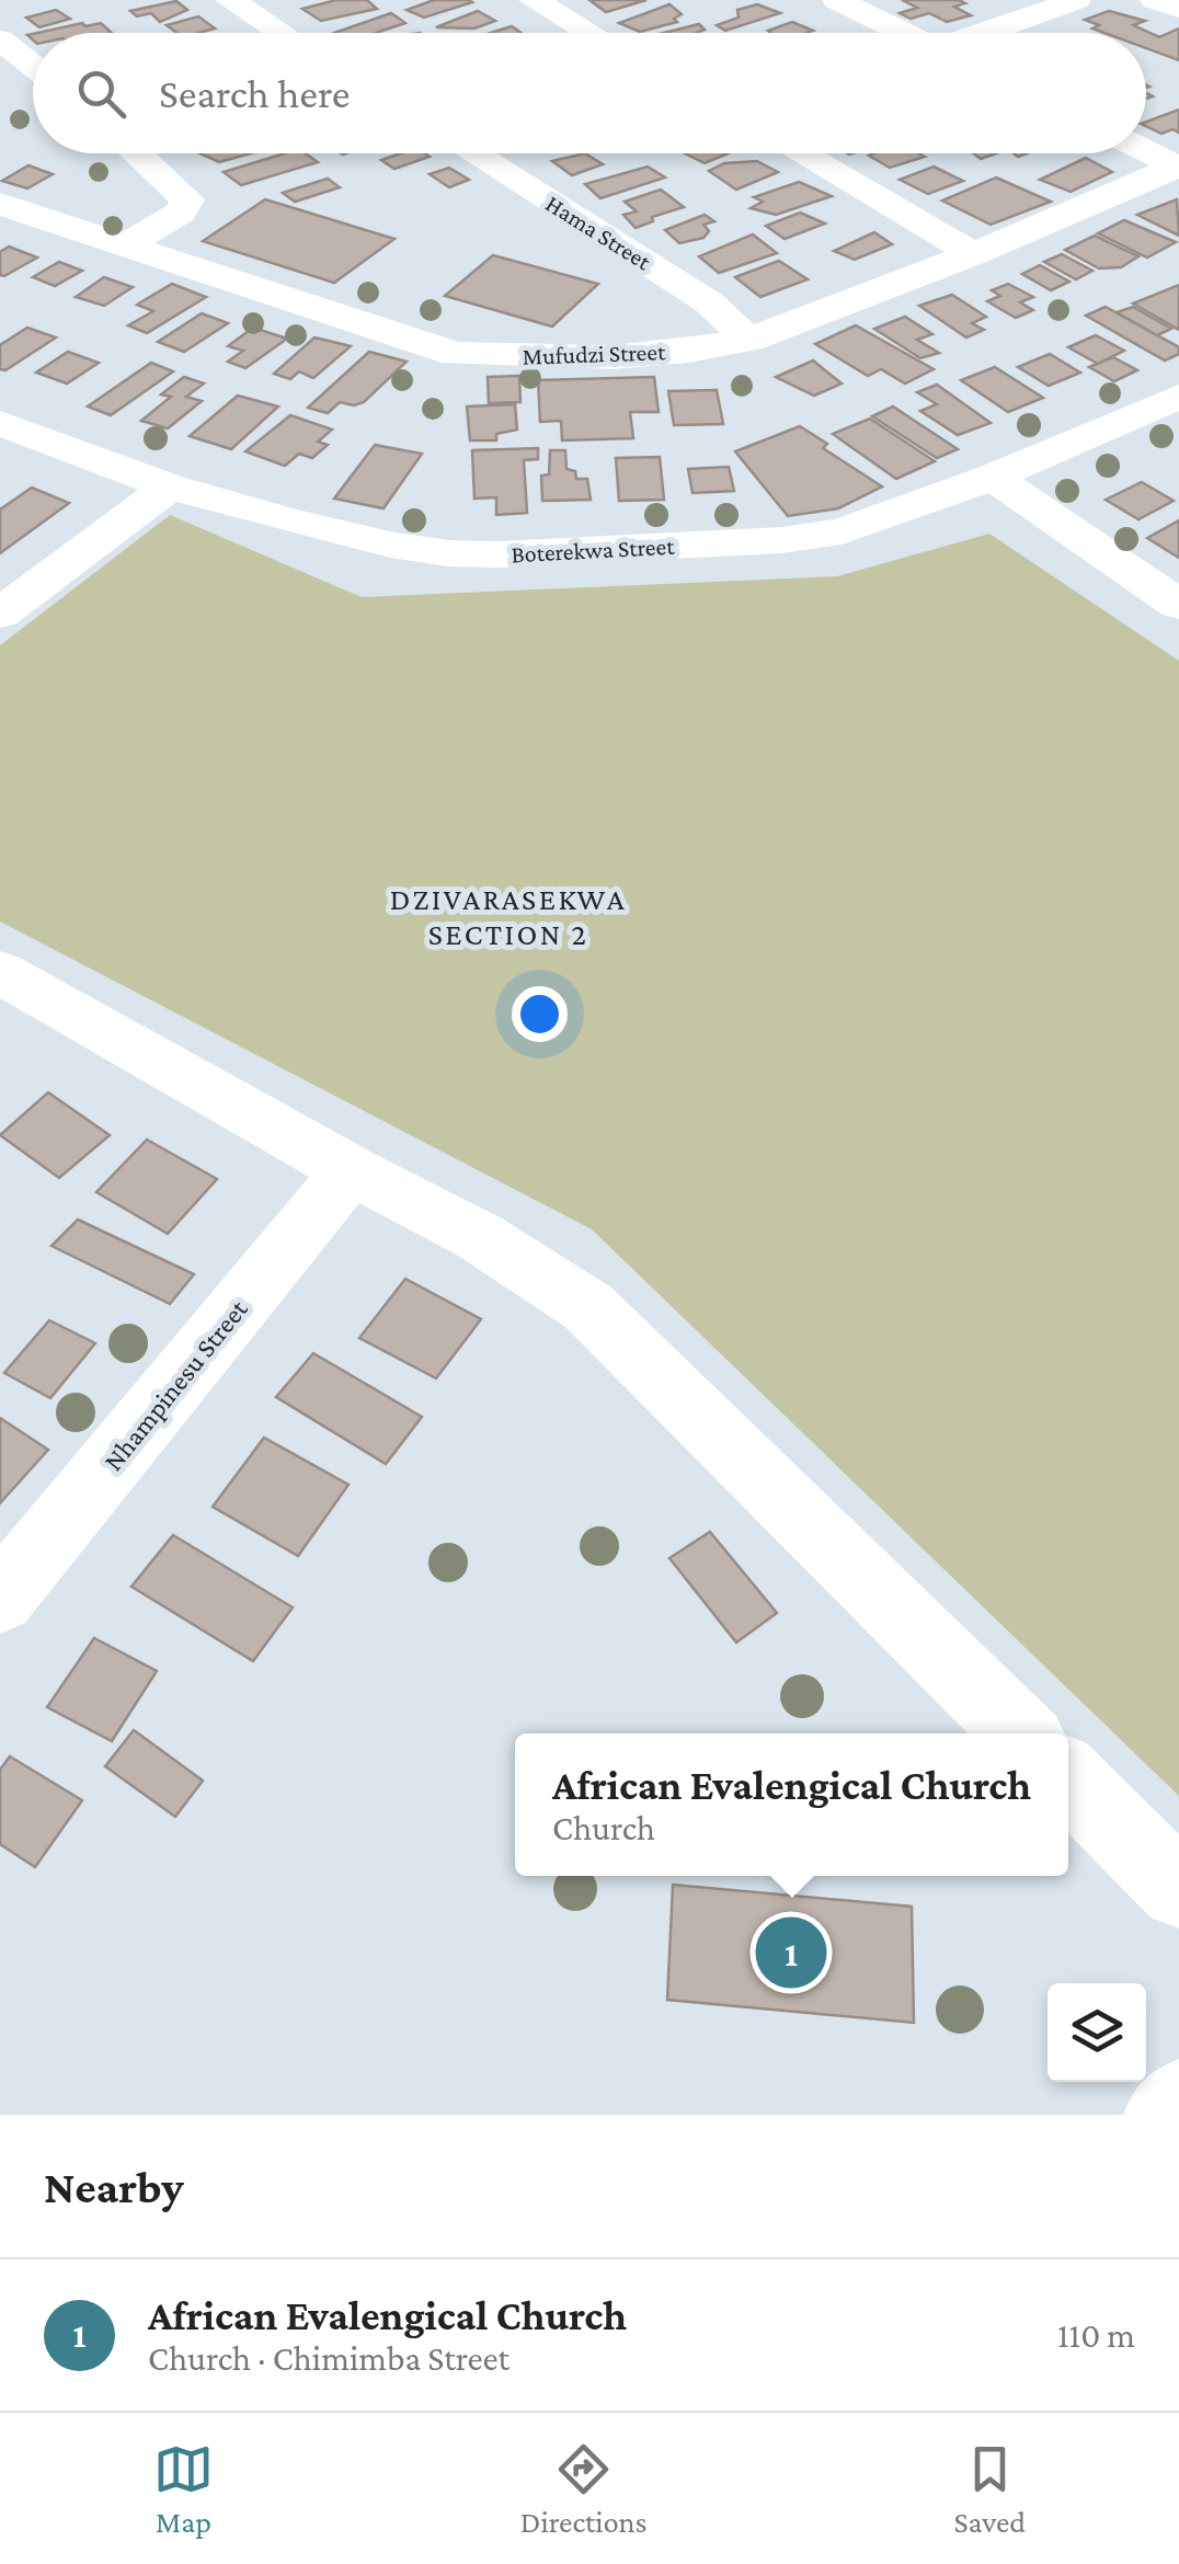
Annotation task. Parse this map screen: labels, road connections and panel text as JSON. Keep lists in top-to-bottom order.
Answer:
{
  "streets": {
    "street": [
      "Hama Street",
      "Mufudzi Street",
      "Boterekwa Street",
      "Nhampinesu Street"
    ]
  },
  "crossings": [
    ["Hama Street", "Mufudzi Street"]
  ],
  "districts": ["DZIVARASEKWA SECTION 2"],
  "page": {
    "search": "Search here",
    "popup": ["African Evalengical Church", "Church"],
    "pins": "1",
    "heading": "Nearby",
    "list": [
      {
        "mark": "1",
        "name": "African Evalengical Church",
        "note": "Church · Chimimba Street",
        "value": "110 m"
      }
    ],
    "nav": ["Map", "Directions", "Saved"]
  }
}
